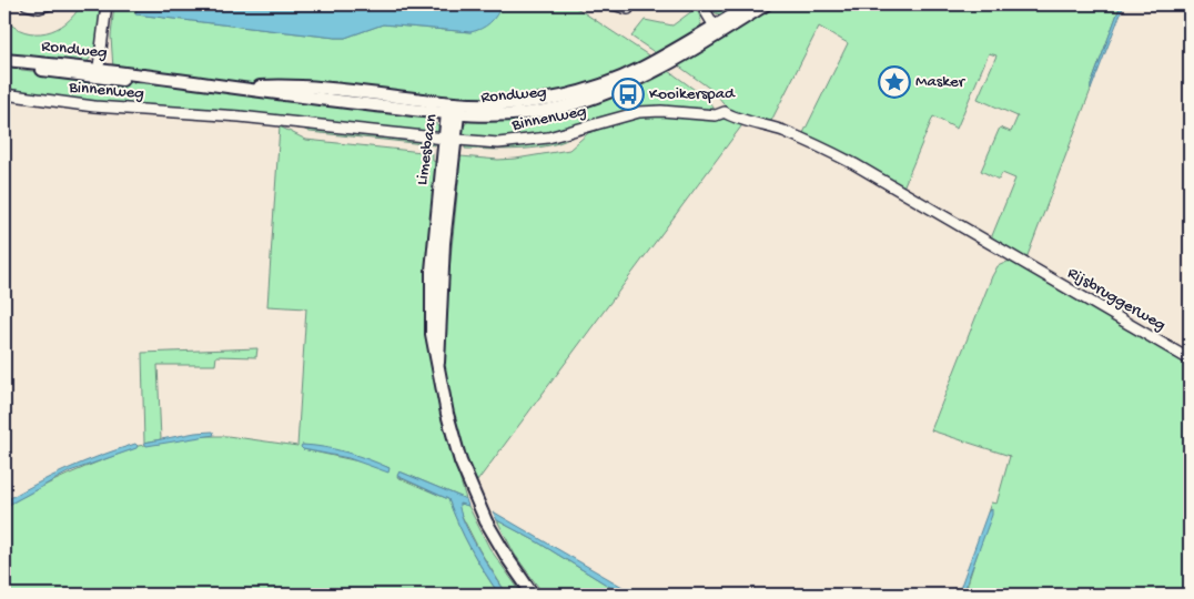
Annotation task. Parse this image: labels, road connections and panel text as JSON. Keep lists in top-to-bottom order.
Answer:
{
  "streets": {
    "main road": ["Rondweg", "Limesbaan"],
    "street": ["Binnenweg", "Rijsbruggerweg"]
  },
  "crossings": [
    ["Rondweg", "Limesbaan"],
    ["Binnenweg", "Limesbaan"],
    ["Binnenweg", "Rijsbruggerweg"]
  ],
  "places": {
    "place": ["Masker"],
    "bus stop": ["Kooikerspad"]
  }
}
